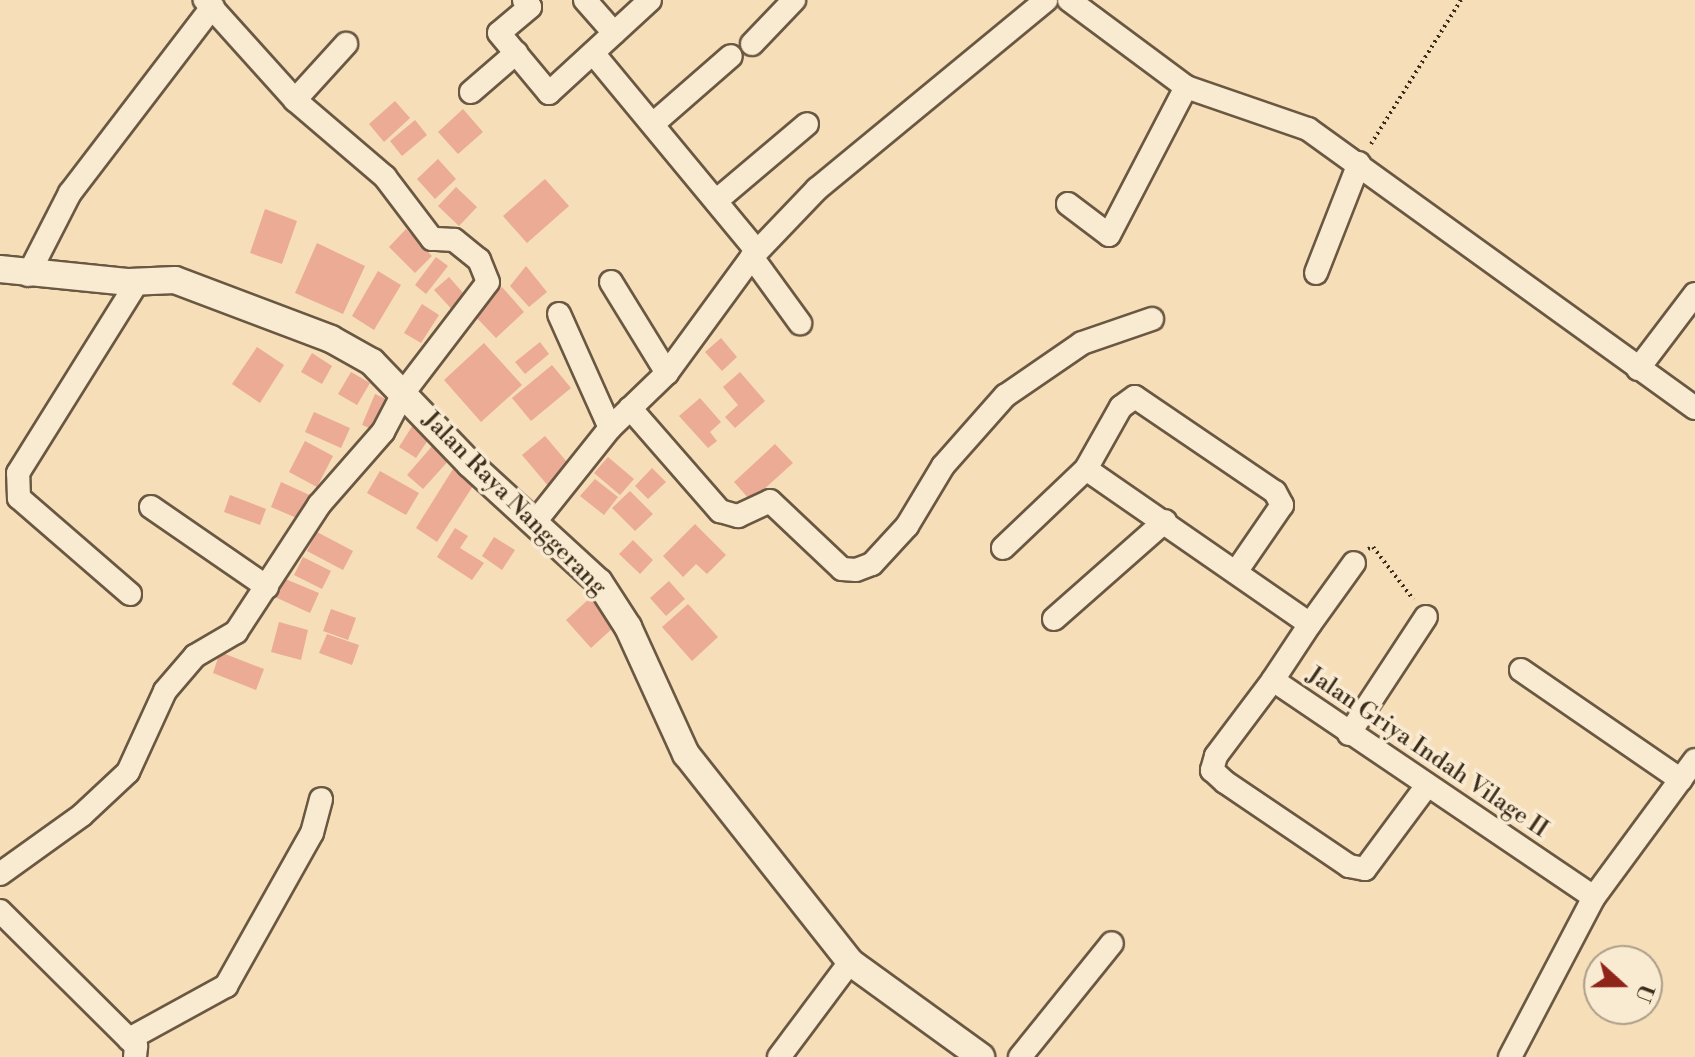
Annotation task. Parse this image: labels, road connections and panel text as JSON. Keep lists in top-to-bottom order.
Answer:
{
  "streets": {
    "street": ["Jalan Raya Nanggerang", "Jalan Griya Indah Vilage II"]
  },
  "north": "right"
}
